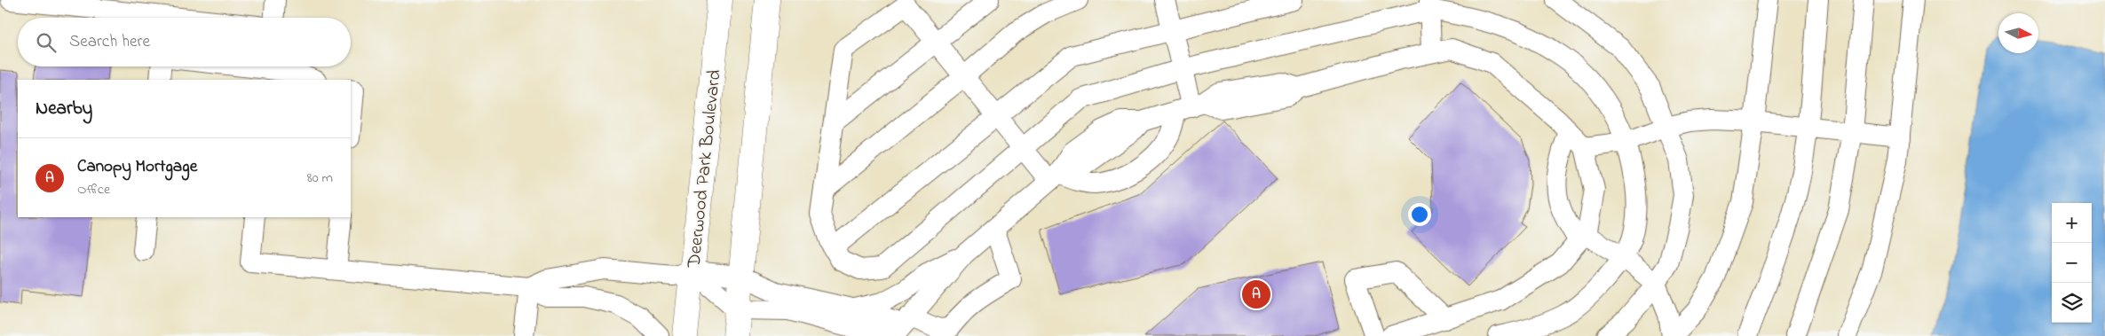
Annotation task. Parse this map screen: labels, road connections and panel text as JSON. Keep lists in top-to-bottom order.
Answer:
{
  "streets": {
    "main road": ["Deerwood Park Boulevard"]
  },
  "north": "right",
  "page": {
    "search": "Search here",
    "heading": "Nearby",
    "list": [
      {
        "mark": "A",
        "name": "Canopy Mortgage",
        "note": "Office",
        "value": "80 m"
      }
    ],
    "map_buttons": ["+", "−"],
    "pins": "A"
  }
}
